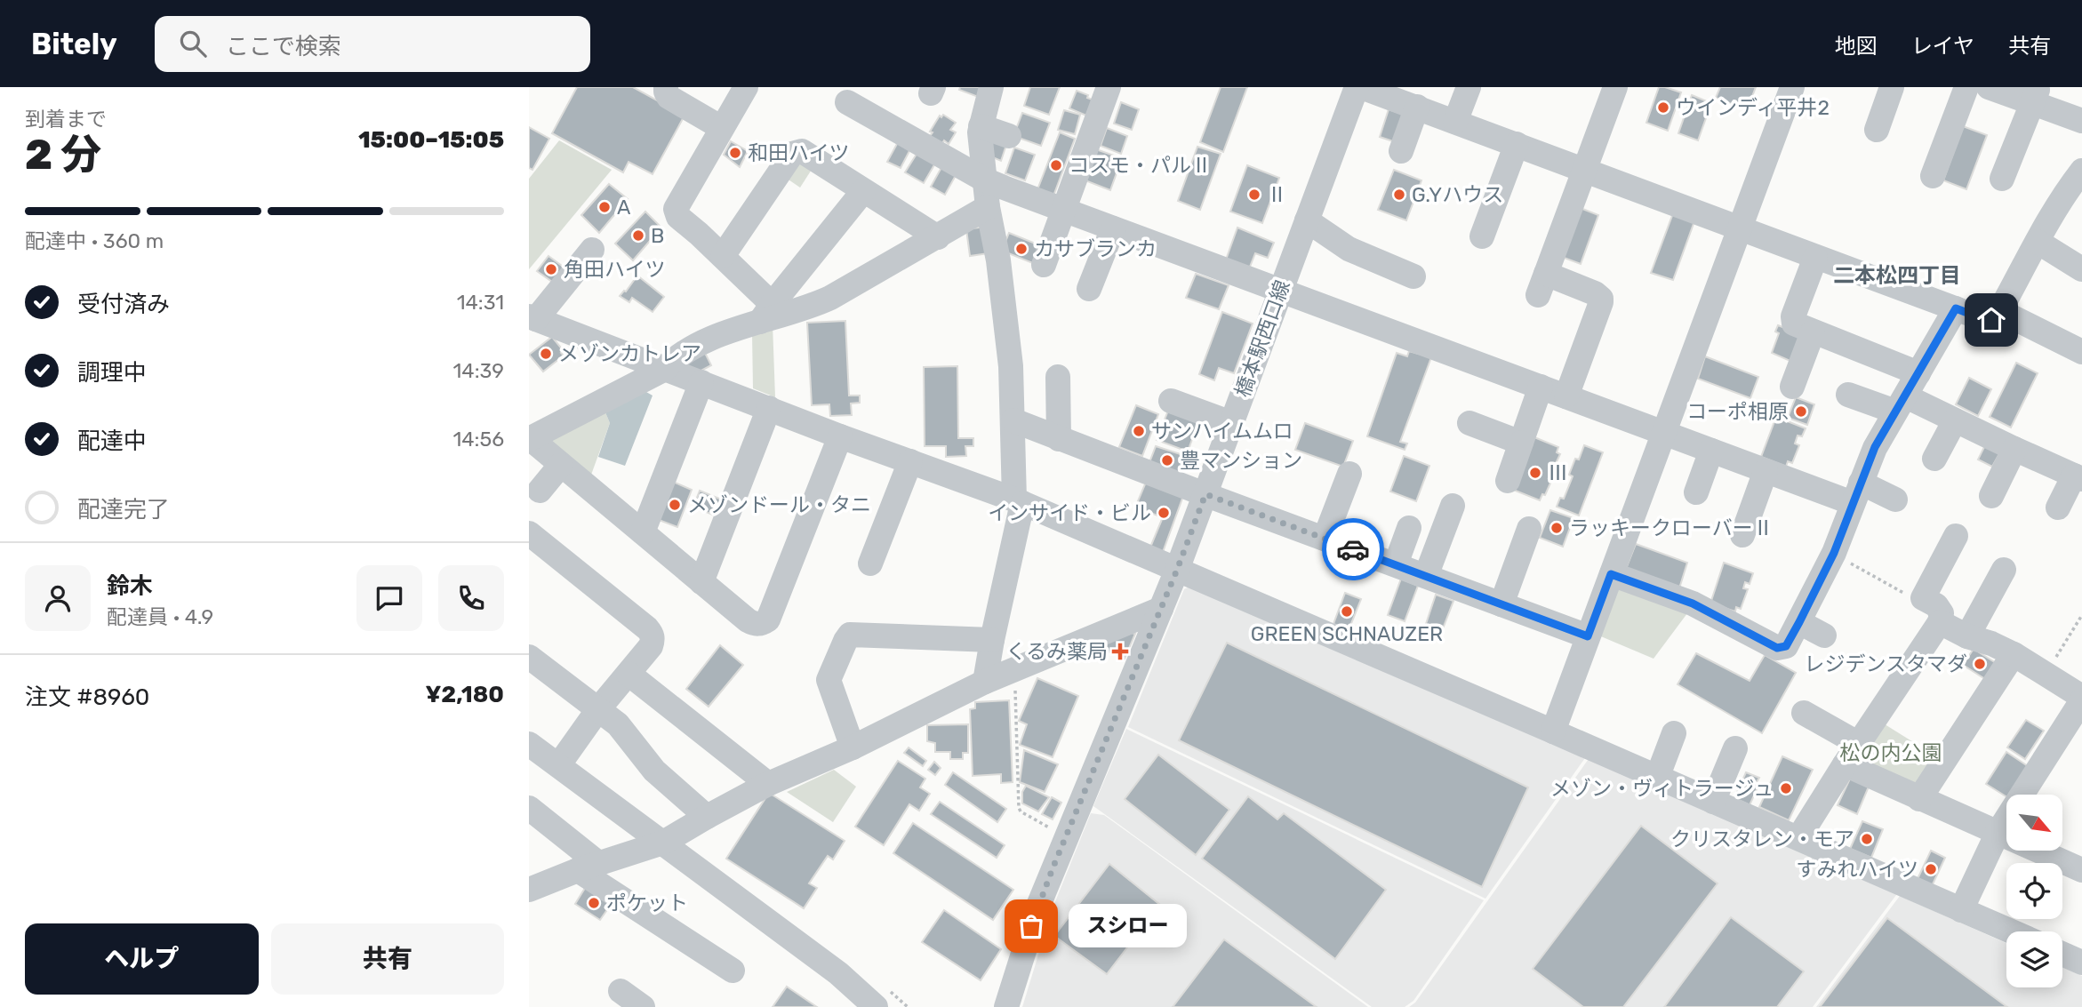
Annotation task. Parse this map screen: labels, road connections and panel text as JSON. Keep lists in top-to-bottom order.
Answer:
{
  "streets": {
    "street": ["橋本駅西口線"]
  },
  "districts": ["二本松四丁目"],
  "parks": ["松の内公園"],
  "places": {
    "other": [
      "ウインディ平井2",
      "和田ハイツ",
      "コスモ・パルⅡ",
      "Ⅱ",
      "G.Yハウス",
      "A",
      "B",
      "カサブランカ",
      "角田ハイツ",
      "メゾンカトレア",
      "コーポ相原",
      "サンハイムムロ",
      "豊マンション",
      "Ⅲ",
      "メゾンドール・タニ",
      "インサイド・ビル",
      "ラッキークローバーⅡ",
      "GREEN SCHNAUZER",
      "レジデンスタマダ",
      "メゾン・ヴィトラージュ",
      "クリスタレン・モア",
      "すみれハイツ",
      "ポケット",
      "スシロー"
    ],
    "health": ["くるみ薬局"]
  },
  "north": "bottom right",
  "page": {
    "header": "Bitely",
    "search": "ここで検索",
    "nav": ["地図", "レイヤ", "共有"],
    "heading": ["2 分", "到着まで", "15:00–15:05"],
    "panel": [
      "鈴木",
      "配達員 · 4.9",
      "注文 #8960",
      "¥2,180"
    ],
    "bar": "配達中 · 360 m",
    "list": [
      ["受付済み", "14:31"],
      ["調理中", "14:39"],
      ["配達中", "14:56"],
      "配達完了"
    ],
    "bubble": "スシロー",
    "buttons": ["ヘルプ", "共有"]
  }
}
